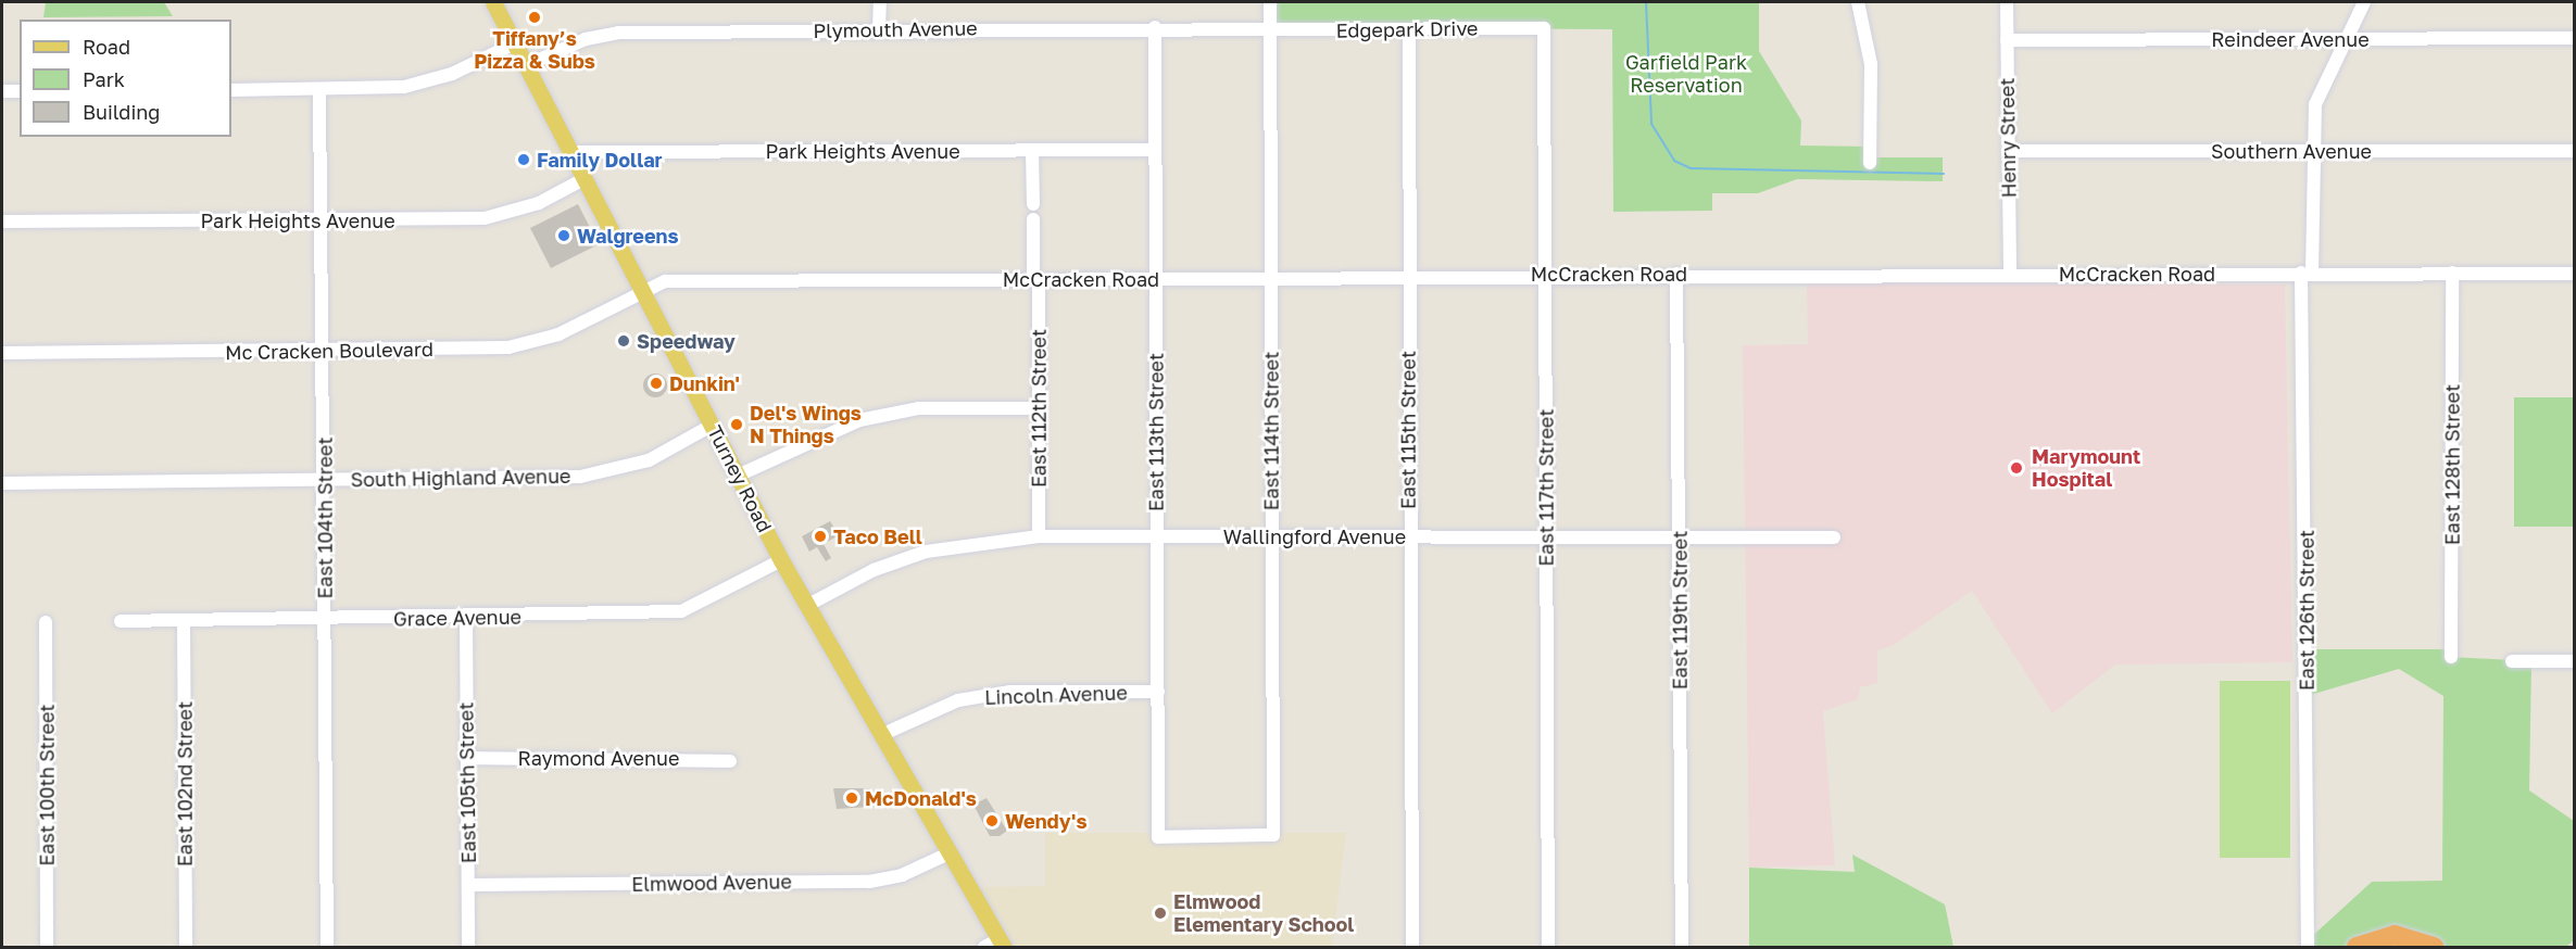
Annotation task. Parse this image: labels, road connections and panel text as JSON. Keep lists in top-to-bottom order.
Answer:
{
  "streets": {
    "main road": ["Turney Road"],
    "street": [
      "Plymouth Avenue",
      "Edgepark Drive",
      "Reindeer Avenue",
      "Henry Street",
      "Park Heights Avenue",
      "Southern Avenue",
      "McCracken Road",
      "Mc Cracken Boulevard",
      "East 112th Street",
      "East 115th Street",
      "East 114th Street",
      "East 113th Street",
      "East 128th Street",
      "South Highland Avenue",
      "East 117th Street",
      "East 104th Street",
      "Wallingford Avenue",
      "East 119th Street",
      "East 126th Street",
      "Grace Avenue",
      "Lincoln Avenue",
      "Raymond Avenue",
      "East 105th Street",
      "East 102nd Street",
      "East 100th Street",
      "Elmwood Avenue"
    ]
  },
  "crossings": [
    ["Plymouth Avenue", "Edgepark Drive"],
    ["Plymouth Avenue", "East 114th Street"],
    ["Plymouth Avenue", "East 113th Street"],
    ["Plymouth Avenue", "Turney Road"],
    ["Edgepark Drive", "East 115th Street"],
    ["Edgepark Drive", "East 114th Street"],
    ["Edgepark Drive", "East 117th Street"],
    ["Reindeer Avenue", "Henry Street"],
    ["Reindeer Avenue", "East 126th Street"],
    ["Henry Street", "Southern Avenue"],
    ["Henry Street", "McCracken Road"],
    ["Park Heights Avenue", "East 113th Street"],
    ["Park Heights Avenue", "Turney Road"],
    ["Park Heights Avenue", "East 104th Street"],
    ["Southern Avenue", "East 126th Street"],
    ["McCracken Road", "Mc Cracken Boulevard"],
    ["McCracken Road", "East 112th Street"],
    ["McCracken Road", "East 115th Street"],
    ["McCracken Road", "East 114th Street"],
    ["McCracken Road", "East 113th Street"],
    ["McCracken Road", "East 128th Street"],
    ["McCracken Road", "Turney Road"],
    ["McCracken Road", "East 117th Street"],
    ["McCracken Road", "East 119th Street"],
    ["McCracken Road", "East 126th Street"],
    ["Mc Cracken Boulevard", "Turney Road"],
    ["Mc Cracken Boulevard", "East 104th Street"],
    ["East 112th Street", "Wallingford Avenue"],
    ["East 115th Street", "Wallingford Avenue"],
    ["East 114th Street", "East 113th Street"],
    ["East 114th Street", "Wallingford Avenue"],
    ["East 113th Street", "Wallingford Avenue"],
    ["East 113th Street", "Lincoln Avenue"],
    ["South Highland Avenue", "Turney Road"],
    ["South Highland Avenue", "East 104th Street"],
    ["Turney Road", "Wallingford Avenue"],
    ["Turney Road", "Grace Avenue"],
    ["Turney Road", "Lincoln Avenue"],
    ["Turney Road", "Elmwood Avenue"],
    ["East 117th Street", "Wallingford Avenue"],
    ["East 104th Street", "Grace Avenue"],
    ["Wallingford Avenue", "East 119th Street"],
    ["Grace Avenue", "East 105th Street"],
    ["Grace Avenue", "East 102nd Street"],
    ["Raymond Avenue", "East 105th Street"],
    ["East 105th Street", "Elmwood Avenue"]
  ],
  "parks": ["Garfield Park Reservation"],
  "places": [
    "Tiffany’s Pizza & Subs",
    "Family Dollar",
    "Walgreens",
    "Speedway",
    "Dunkin'",
    "Del's Wings N Things",
    "Marymount Hospital",
    "Taco Bell",
    "McDonald's",
    "Wendy's",
    "Elmwood Elementary School"
  ],
  "legend": ["Road", "Park", "Building"]
}
